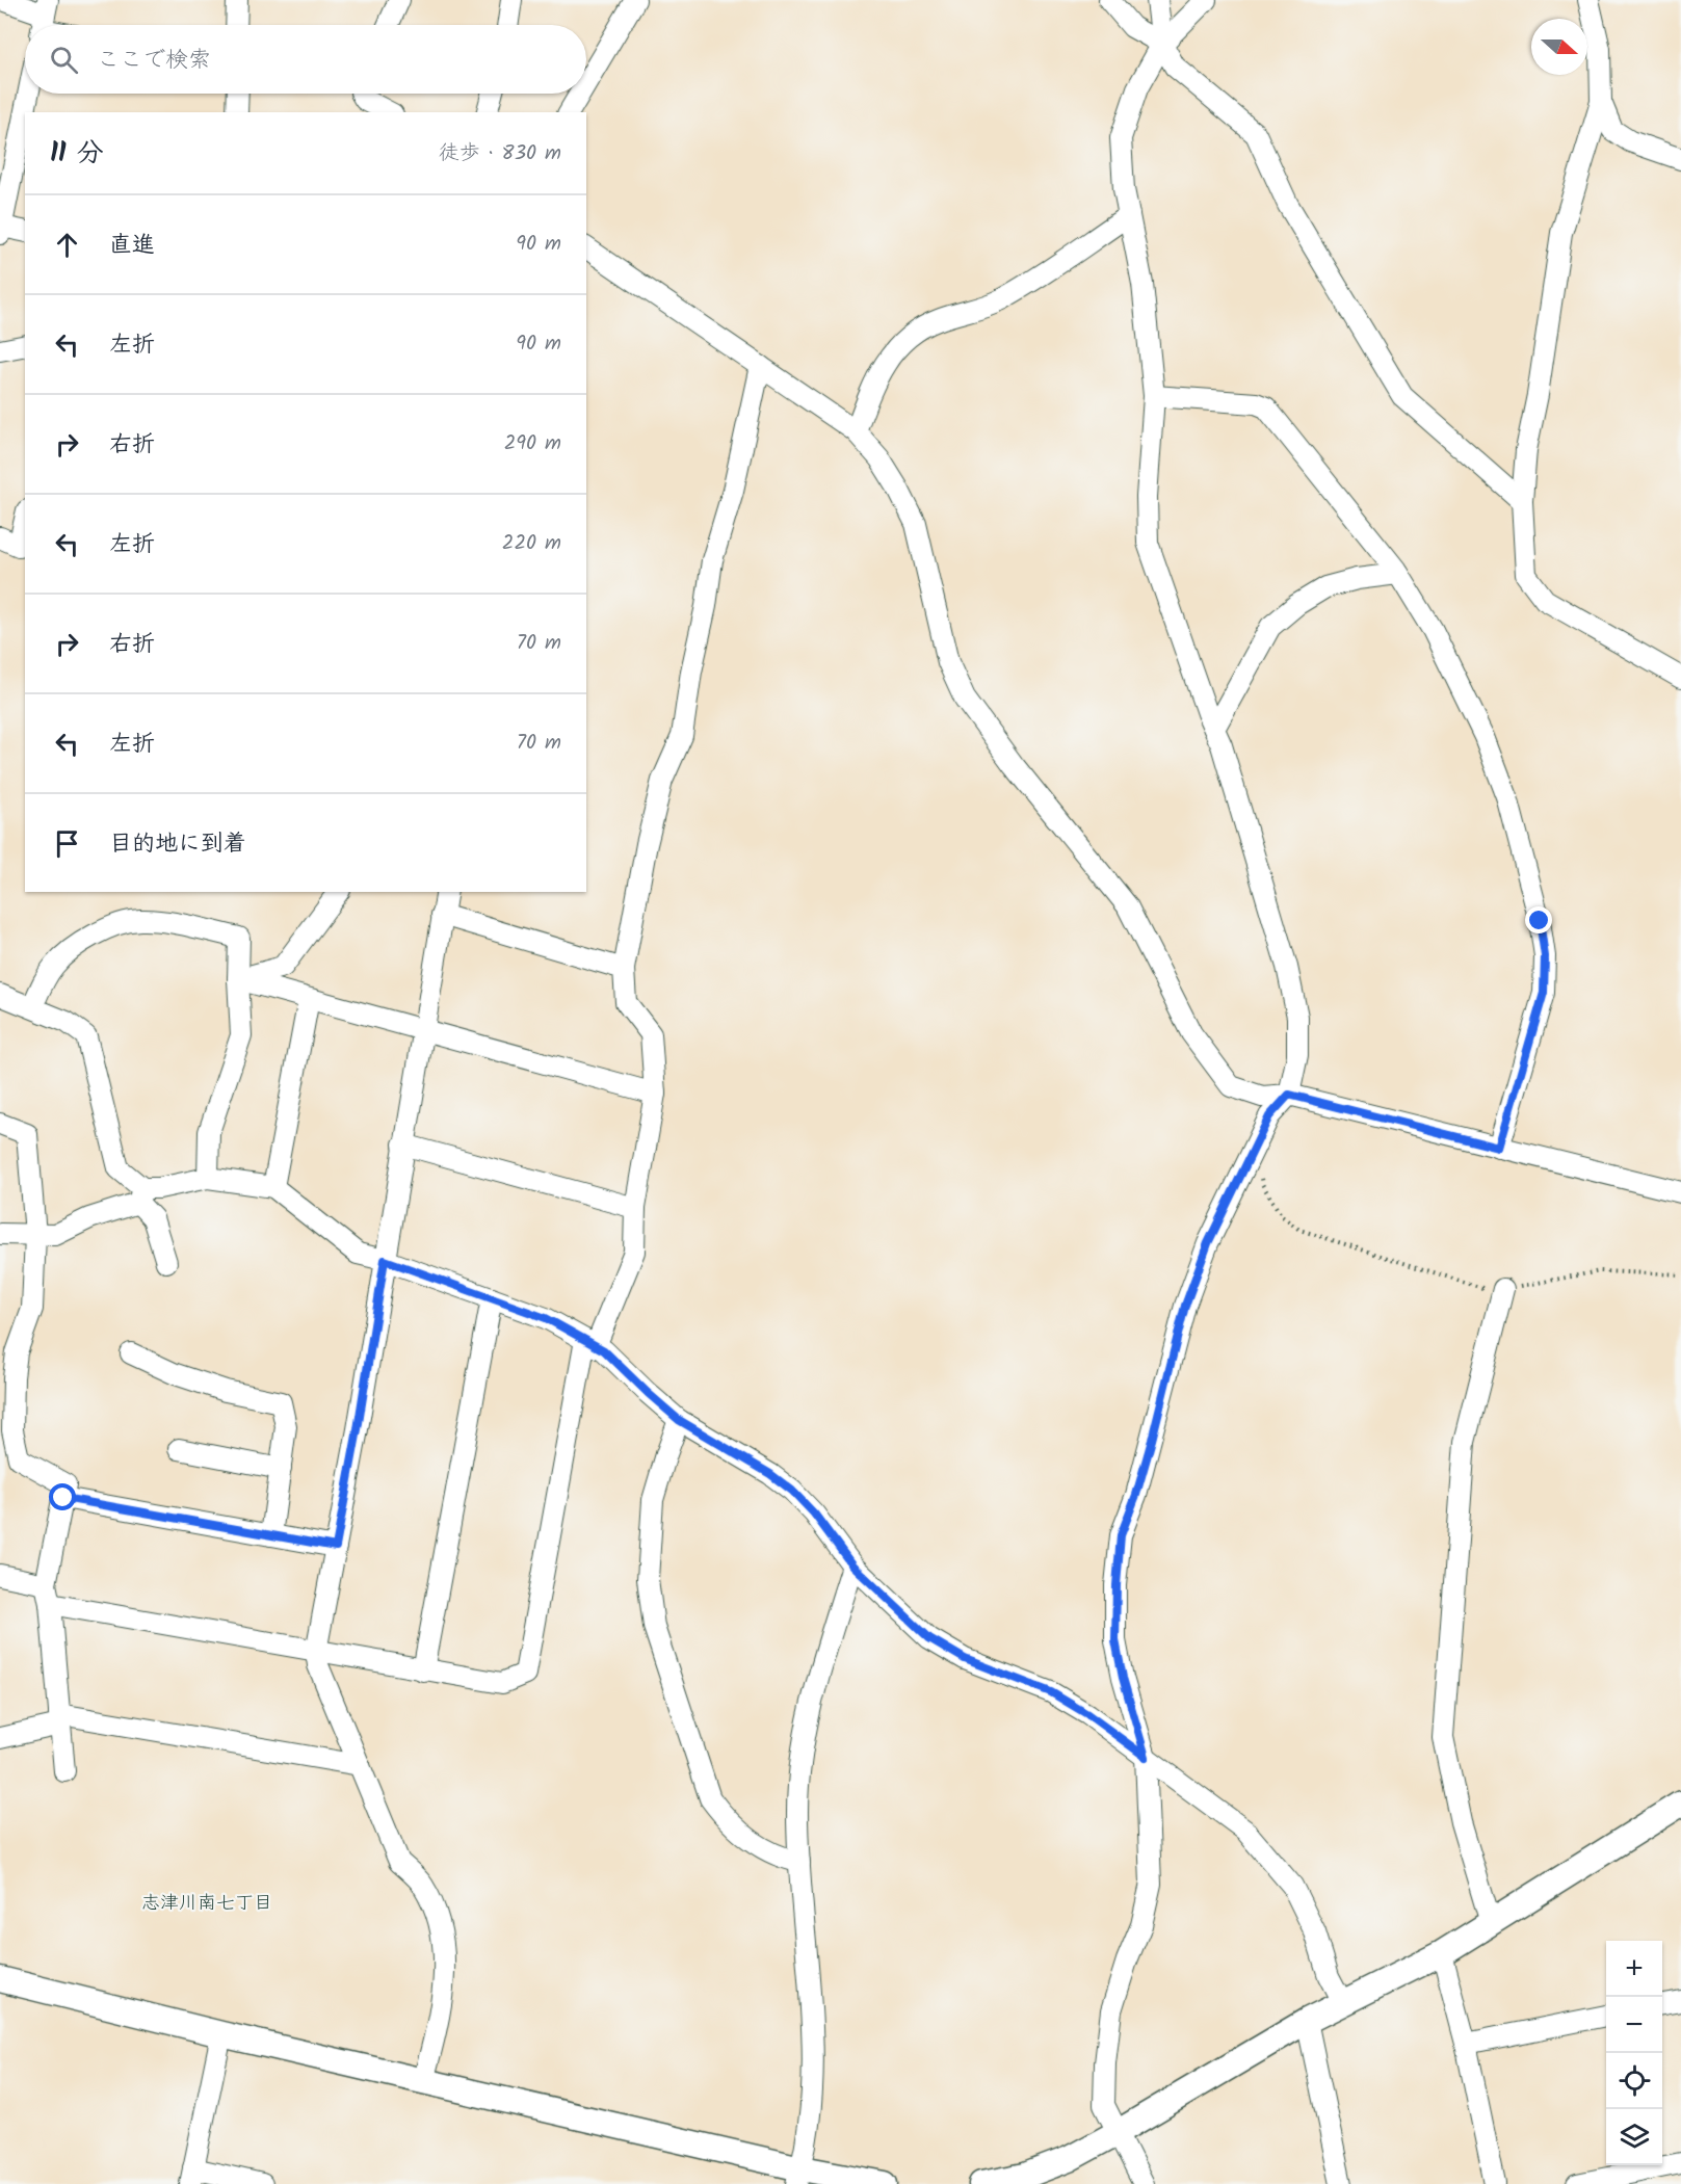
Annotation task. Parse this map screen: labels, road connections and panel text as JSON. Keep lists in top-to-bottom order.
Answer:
{
  "districts": ["志津川南七丁目"],
  "north": "right",
  "page": {
    "search": "ここで検索",
    "heading": ["11 分", "徒歩 · 830 m"],
    "list": [
      ["直進", "90 m"],
      ["左折", "90 m"],
      ["右折", "290 m"],
      ["左折", "220 m"],
      ["右折", "70 m"],
      ["左折", "70 m"],
      "目的地に到着"
    ],
    "map_buttons": ["+", "−"]
  }
}
